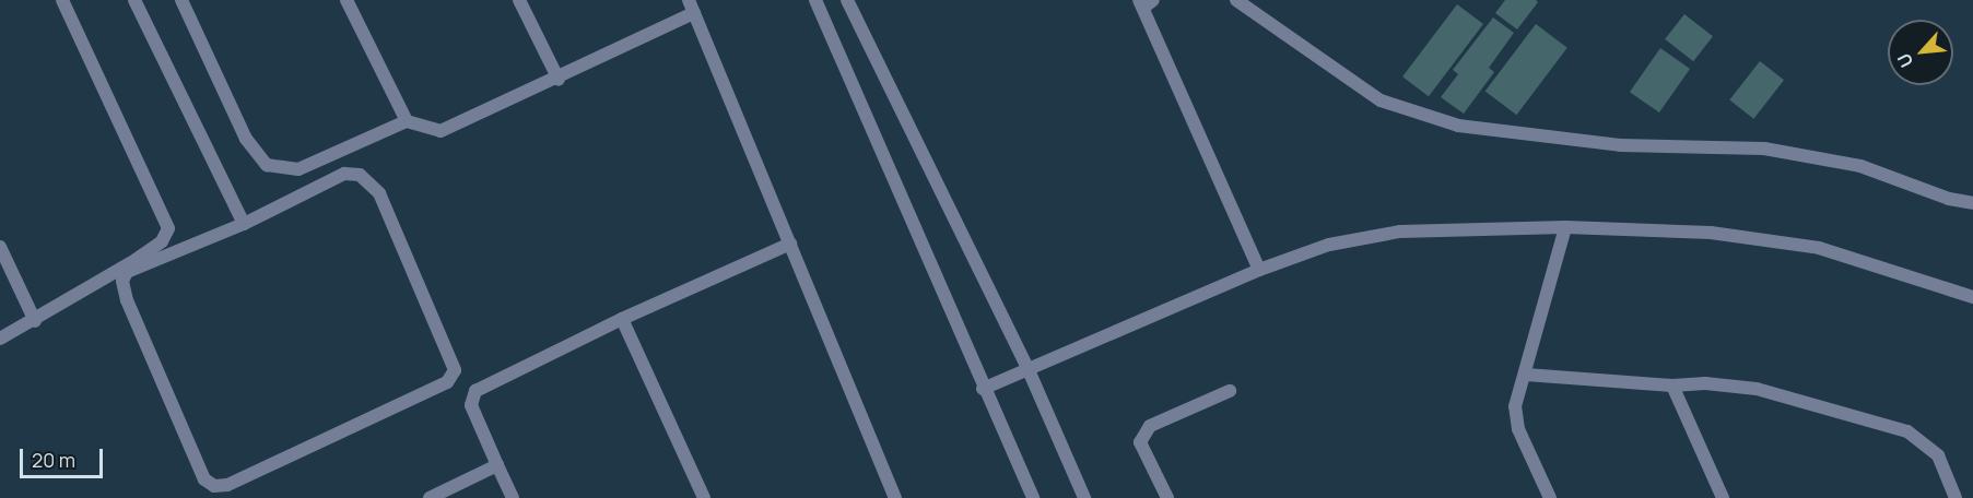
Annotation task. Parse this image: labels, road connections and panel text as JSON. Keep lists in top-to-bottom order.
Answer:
{
  "scale_bar": "20 m",
  "north": "bottom left"
}
